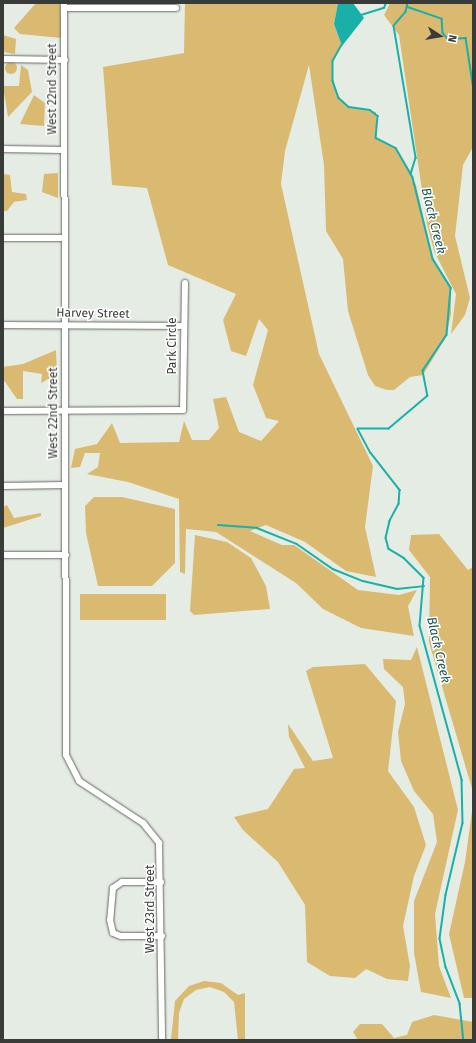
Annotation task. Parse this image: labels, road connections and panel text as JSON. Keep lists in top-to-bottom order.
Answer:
{
  "streets": {
    "street": [
      "West 22nd Street",
      "Harvey Street",
      "Park Circle",
      "West 23rd Street"
    ]
  },
  "crossings": [
    ["West 22nd Street", "Harvey Street"],
    ["West 22nd Street", "Park Circle"],
    ["West 22nd Street", "West 23rd Street"],
    ["Harvey Street", "Park Circle"]
  ],
  "water": ["Black Creek"],
  "north": "right"
}
